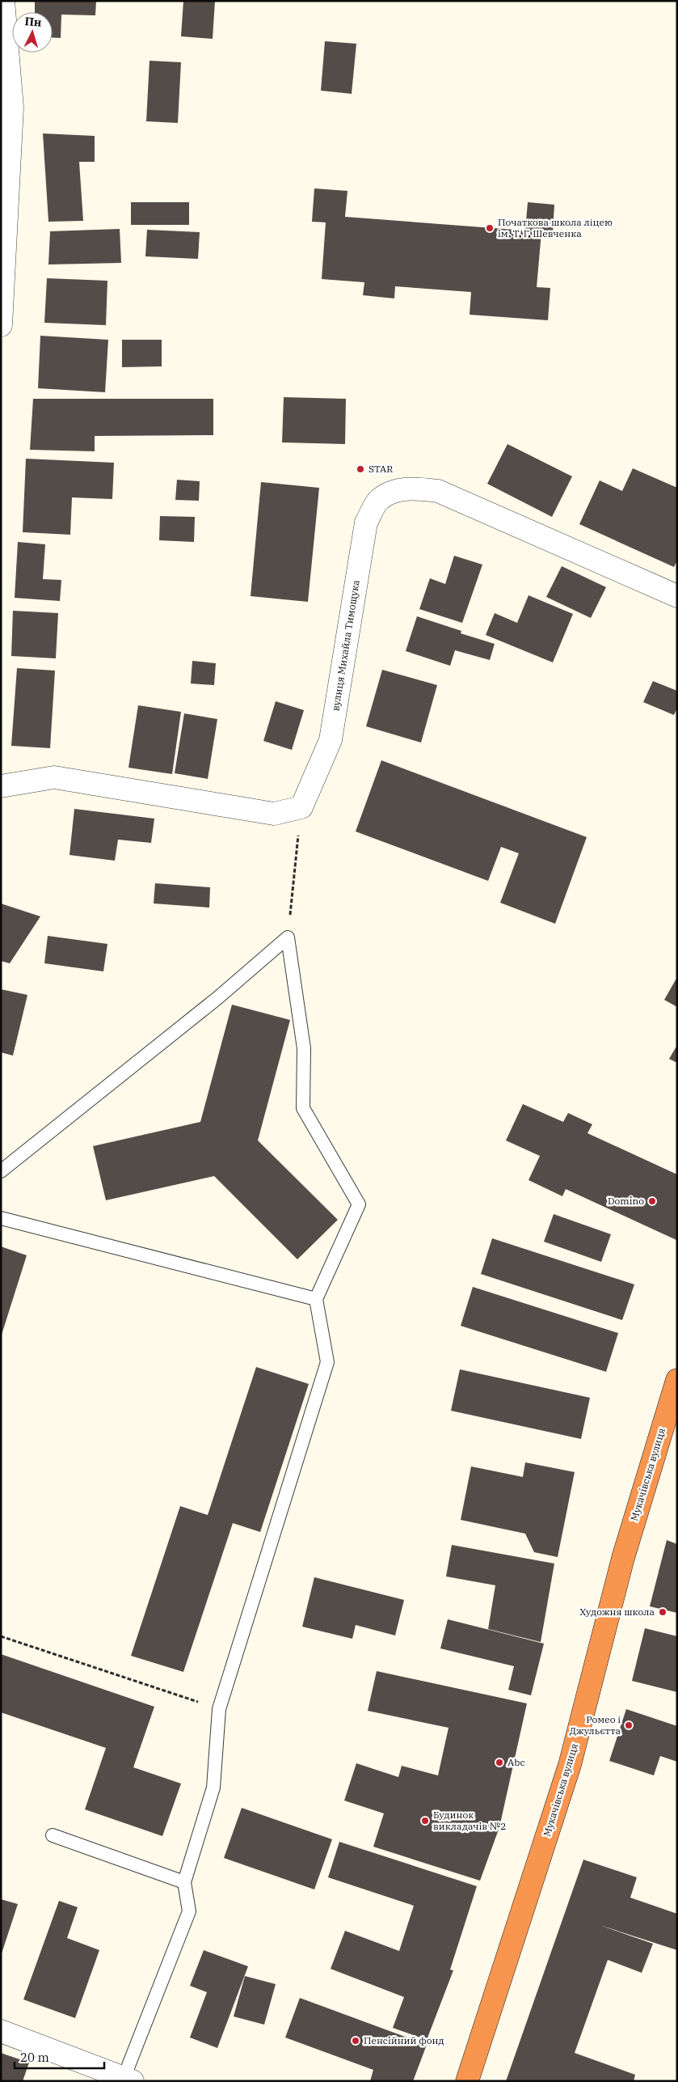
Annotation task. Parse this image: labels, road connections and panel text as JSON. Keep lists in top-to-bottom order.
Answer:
{
  "streets": {
    "highway": ["Мукачівська вулиця"],
    "street": ["вулиця Михайла Тимощука"]
  },
  "places": [
    "Початкова школа ліцею ім. Т. Г. Шевченка",
    "STAR",
    "Domino",
    "Художня школа",
    "Ромео і Джульєтта",
    "Abc",
    "Будинок викладачів №2",
    "Пенсійний фонд"
  ],
  "scale_bar": "20 m",
  "north": "top"
}
